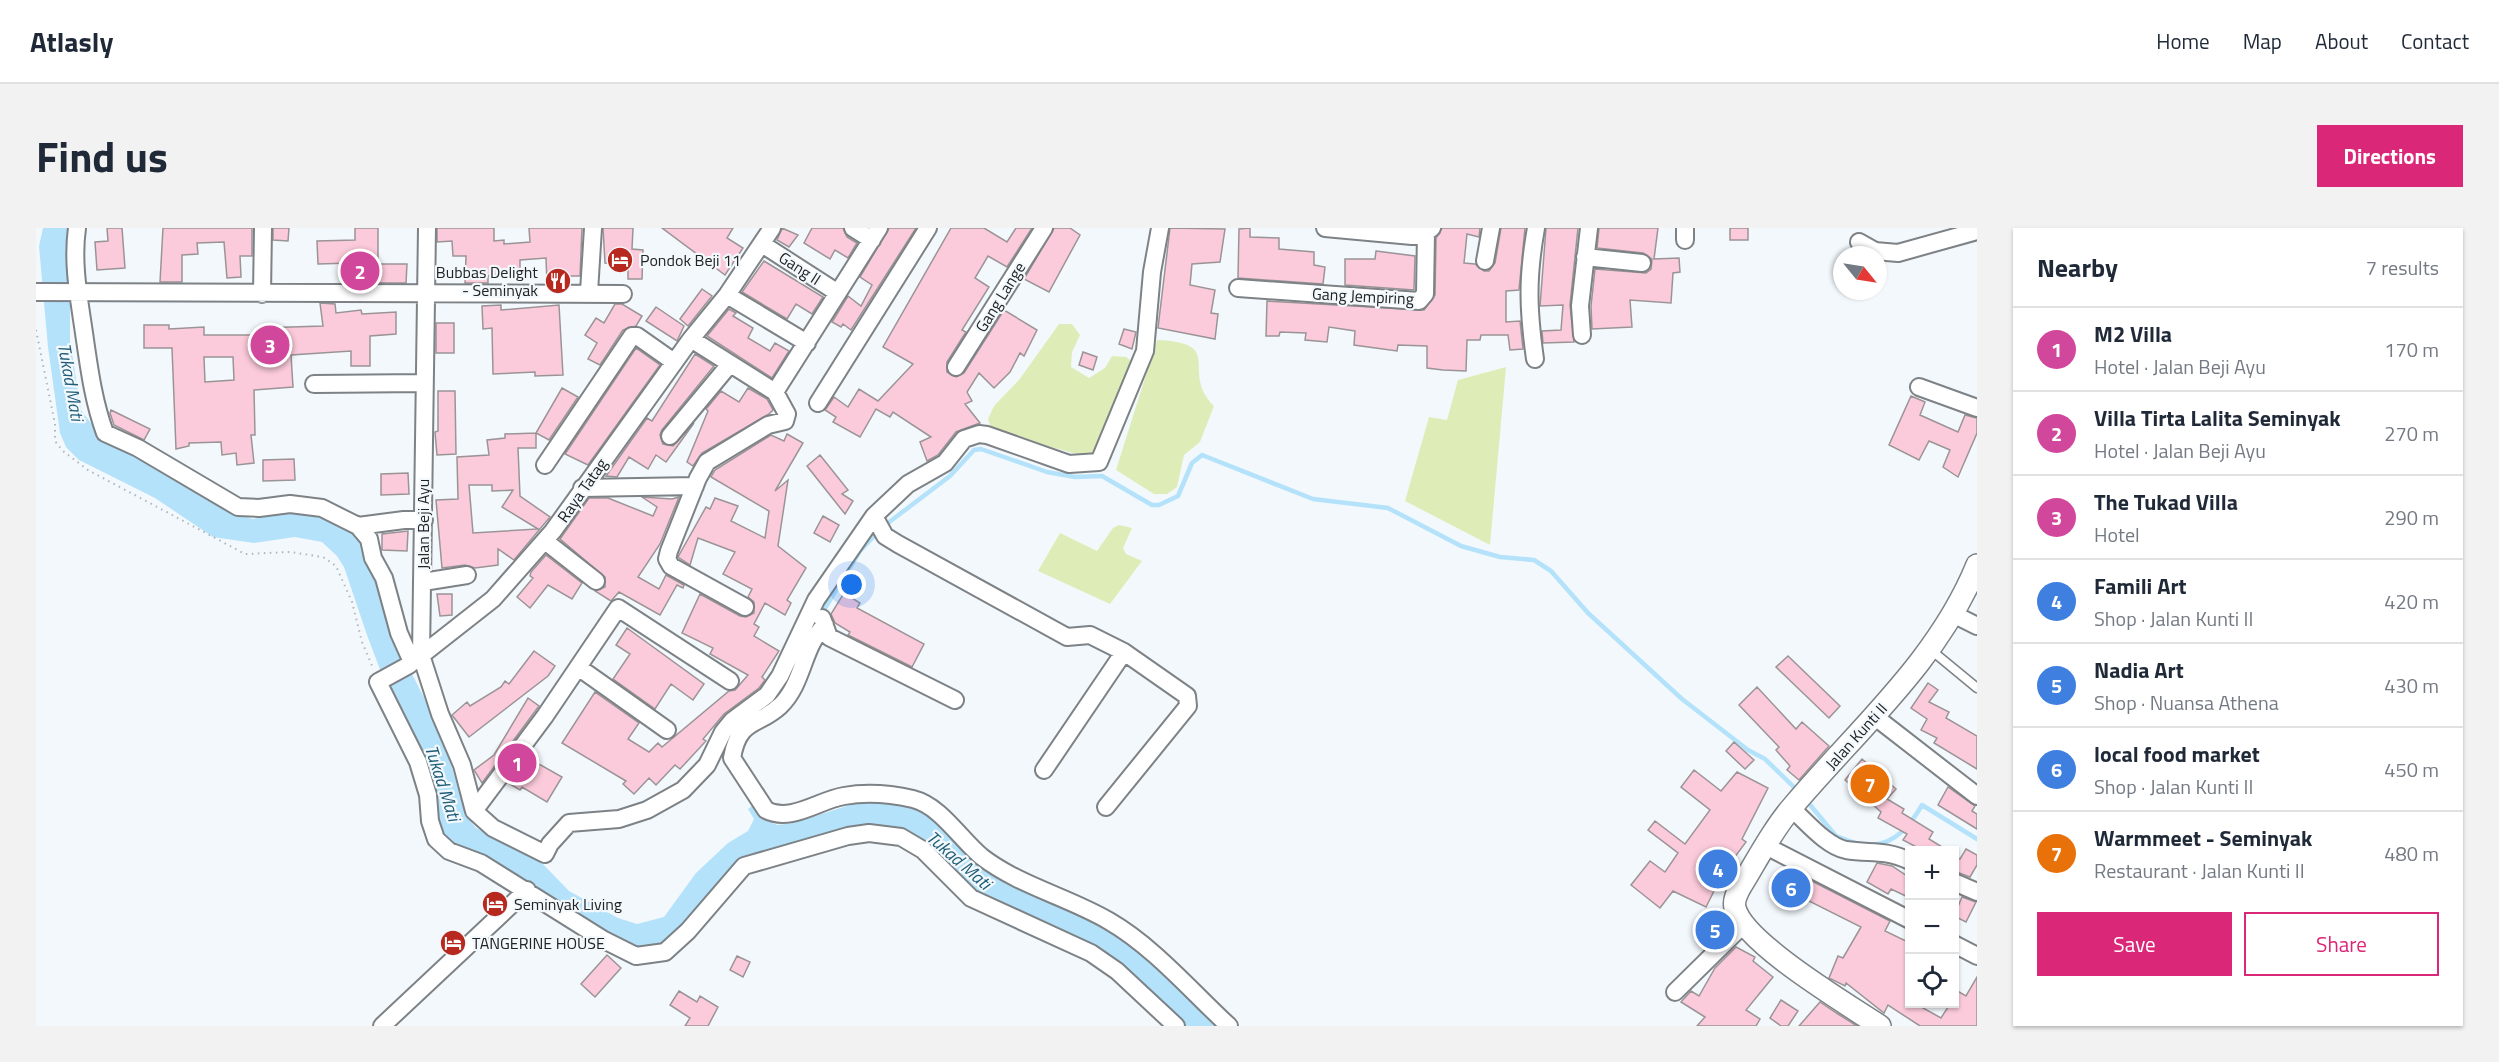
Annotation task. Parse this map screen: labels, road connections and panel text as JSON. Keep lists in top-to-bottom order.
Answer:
{
  "streets": {
    "street": [
      "Gang II",
      "Gang Jempiring",
      "Gang Lange",
      "Raya Tatag",
      "Jalan Beji Ayu",
      "Jalan Kunti II"
    ]
  },
  "crossings": [
    ["Gang II", "Raya Tatag"],
    ["Raya Tatag", "Jalan Beji Ayu"]
  ],
  "water": ["Tukad Mati"],
  "places": {
    "hotel": ["Pondok Beji 11", "Seminyak Living", "TANGERINE HOUSE"],
    "restaurant": ["Bubbas Delight - Seminyak"]
  },
  "north": "bottom right",
  "page": {
    "header": "Atlasly",
    "nav": [
      "Home",
      "Map",
      "About",
      "Contact"
    ],
    "title": "Find us",
    "buttons": [
      "Directions",
      ["Save", "Share"]
    ],
    "heading": ["Nearby", "7 results"],
    "pins": [
      "2",
      "3",
      "1",
      "7",
      "4",
      "6",
      "5"
    ],
    "list": [
      {
        "mark": "1",
        "name": "M2 Villa",
        "note": "Hotel · Jalan Beji Ayu",
        "value": "170 m"
      },
      {
        "mark": "2",
        "name": "Villa Tirta Lalita Seminyak",
        "note": "Hotel · Jalan Beji Ayu",
        "value": "270 m"
      },
      {
        "mark": "3",
        "name": "The Tukad Villa",
        "note": "Hotel",
        "value": "290 m"
      },
      {
        "mark": "4",
        "name": "Famili Art",
        "note": "Shop · Jalan Kunti II",
        "value": "420 m"
      },
      {
        "mark": "5",
        "name": "Nadia Art",
        "note": "Shop · Nuansa Athena",
        "value": "430 m"
      },
      {
        "mark": "6",
        "name": "local food market",
        "note": "Shop · Jalan Kunti II",
        "value": "450 m"
      },
      {
        "mark": "7",
        "name": "Warmmeet - Seminyak",
        "note": "Restaurant · Jalan Kunti II",
        "value": "480 m"
      }
    ],
    "map_buttons": ["+", "−"]
  }
}
